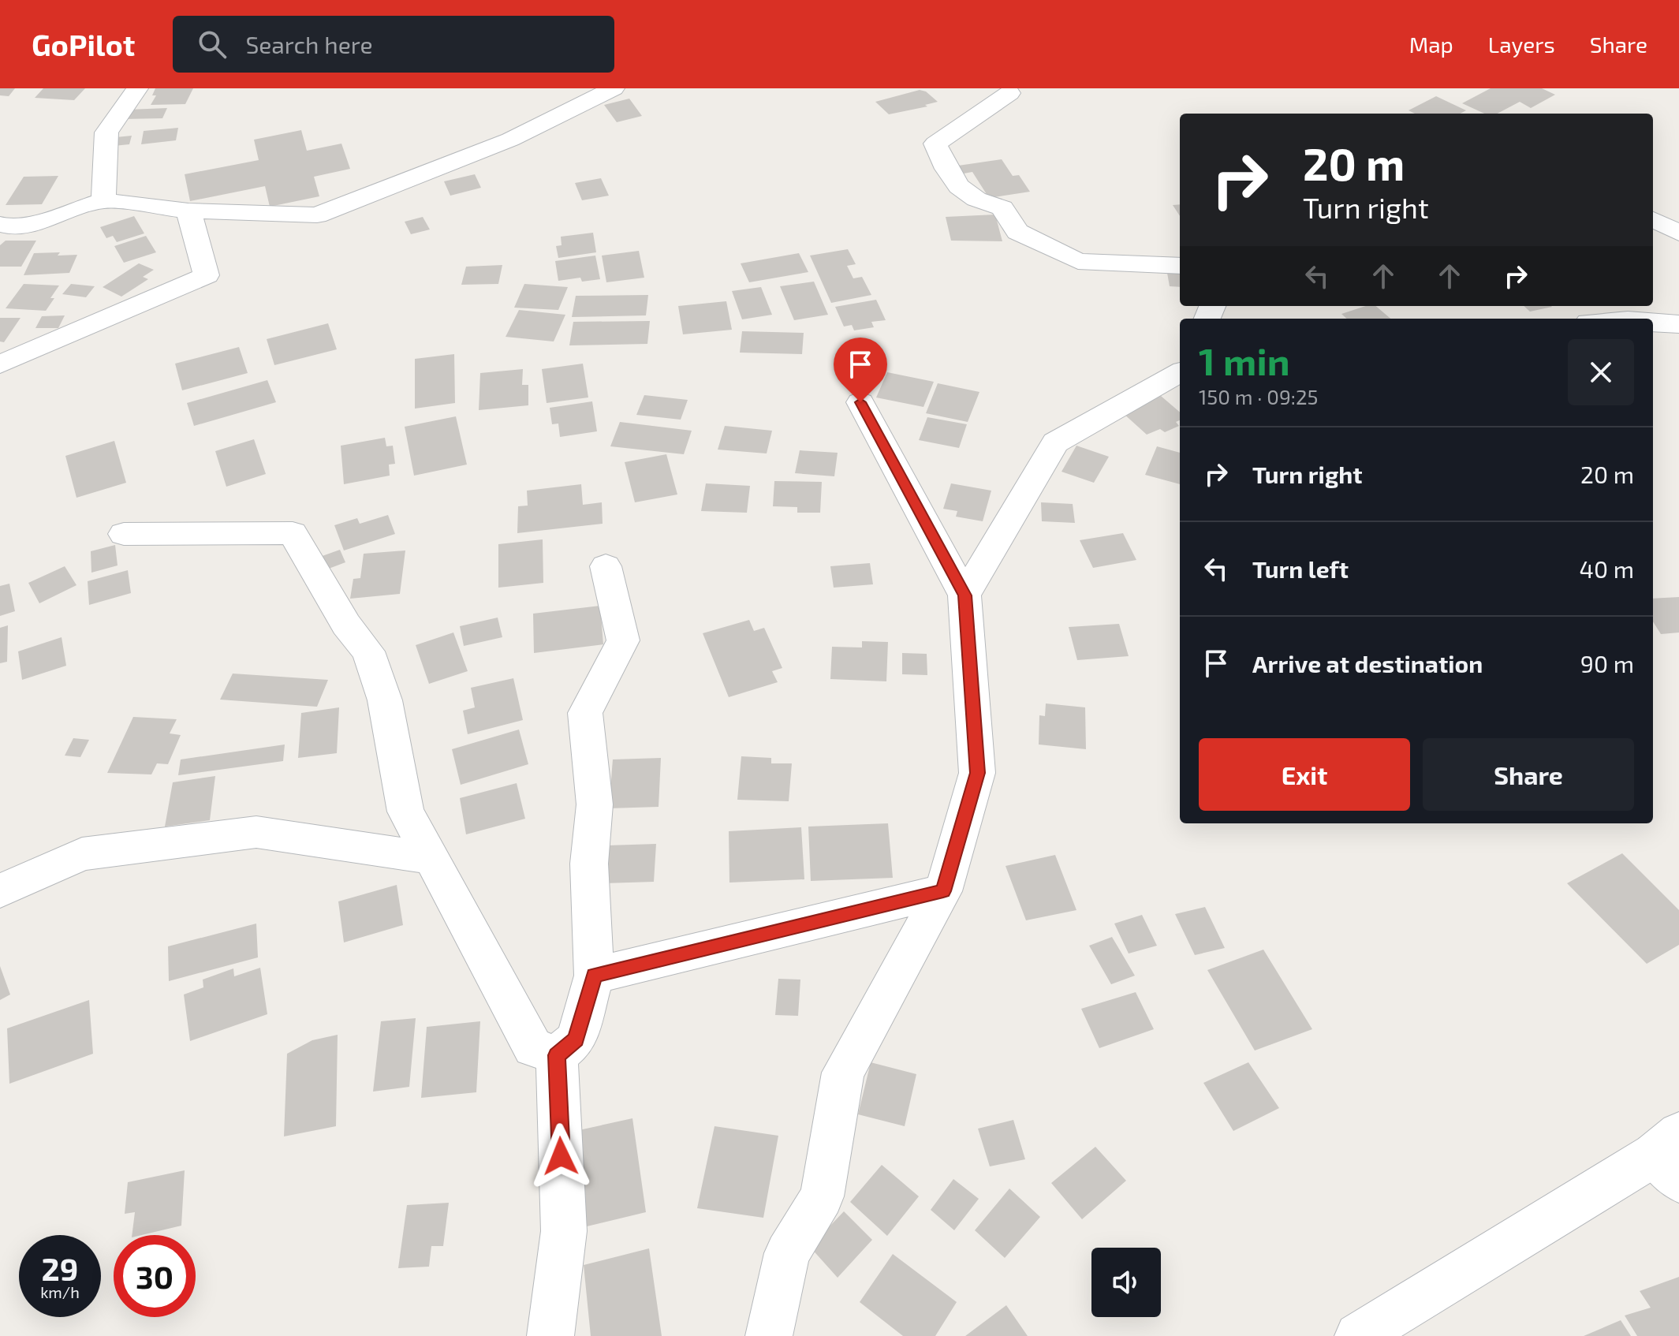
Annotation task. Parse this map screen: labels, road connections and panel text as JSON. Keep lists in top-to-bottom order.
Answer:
{
  "page": {
    "header": "GoPilot",
    "search": "Search here",
    "nav": ["Map", "Layers", "Share"],
    "turn": ["20 m", "Turn right"],
    "heading": ["1 min", "150 m · 09:25"],
    "list": [
      {
        "name": "Turn right",
        "value": "20 m"
      },
      {
        "name": "Turn left",
        "value": "40 m"
      },
      {
        "name": "Arrive at destination",
        "value": "90 m"
      }
    ],
    "buttons": ["Exit", "Share"],
    "speed": "29 km/h",
    "limit": "30"
  }
}
